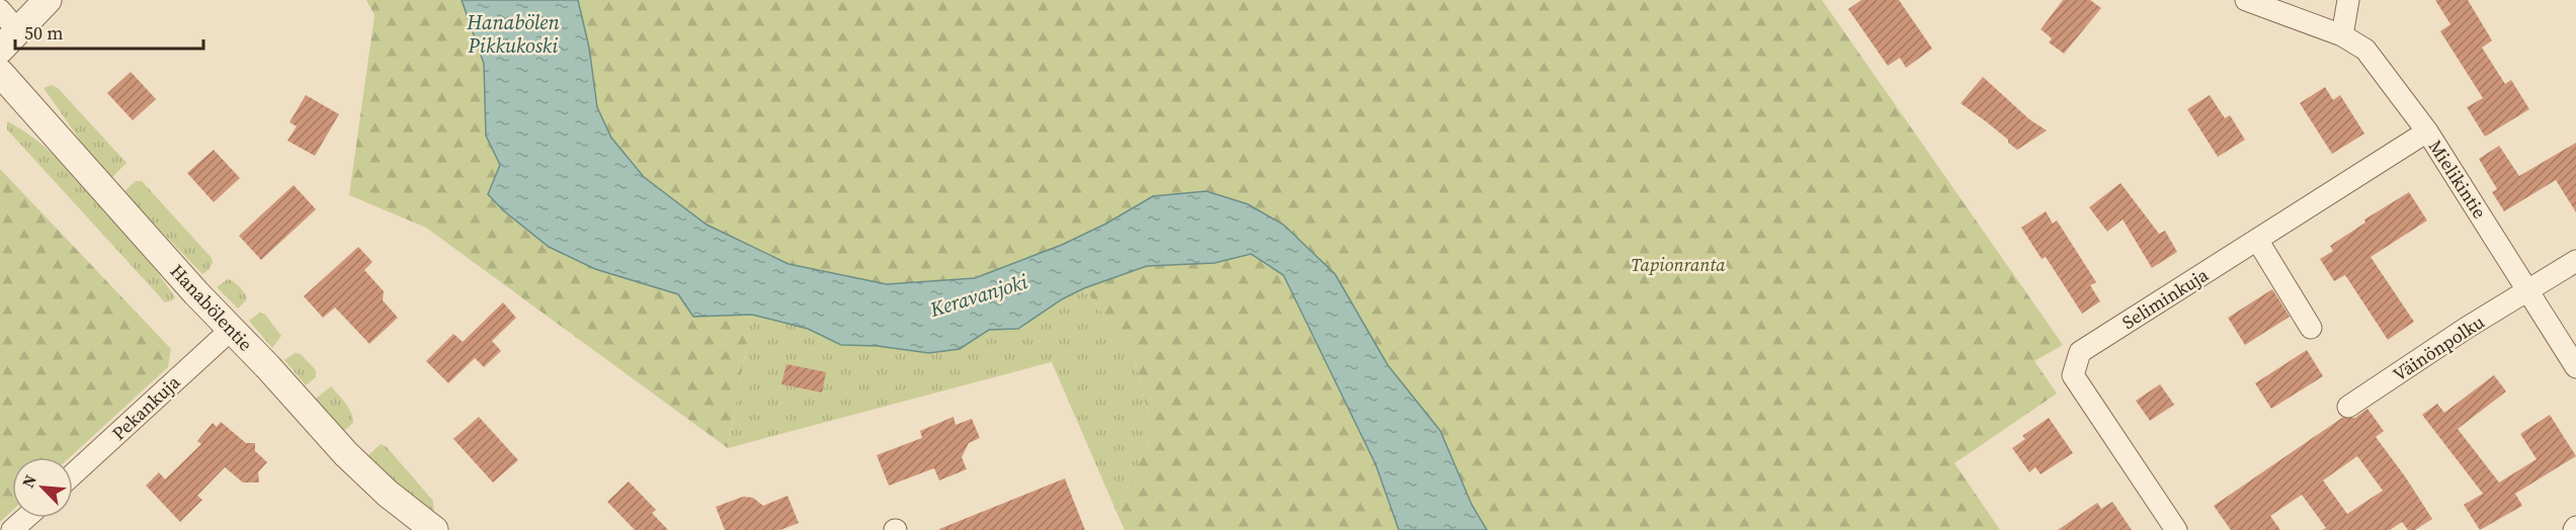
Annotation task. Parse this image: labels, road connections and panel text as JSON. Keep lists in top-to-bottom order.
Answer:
{
  "streets": {
    "street": [
      "Mielikintie",
      "Seliminkuja",
      "Hanabölentie",
      "Väinönpolku",
      "Pekankuja"
    ]
  },
  "crossings": [
    ["Mielikintie", "Seliminkuja"],
    ["Mielikintie", "Väinönpolku"],
    ["Hanabölentie", "Pekankuja"]
  ],
  "water": ["Hanabölen Pikkukoski", "Keravanjoki"],
  "parks": ["Tapionranta"],
  "scale_bar": "50 m",
  "north": "top left"
}
